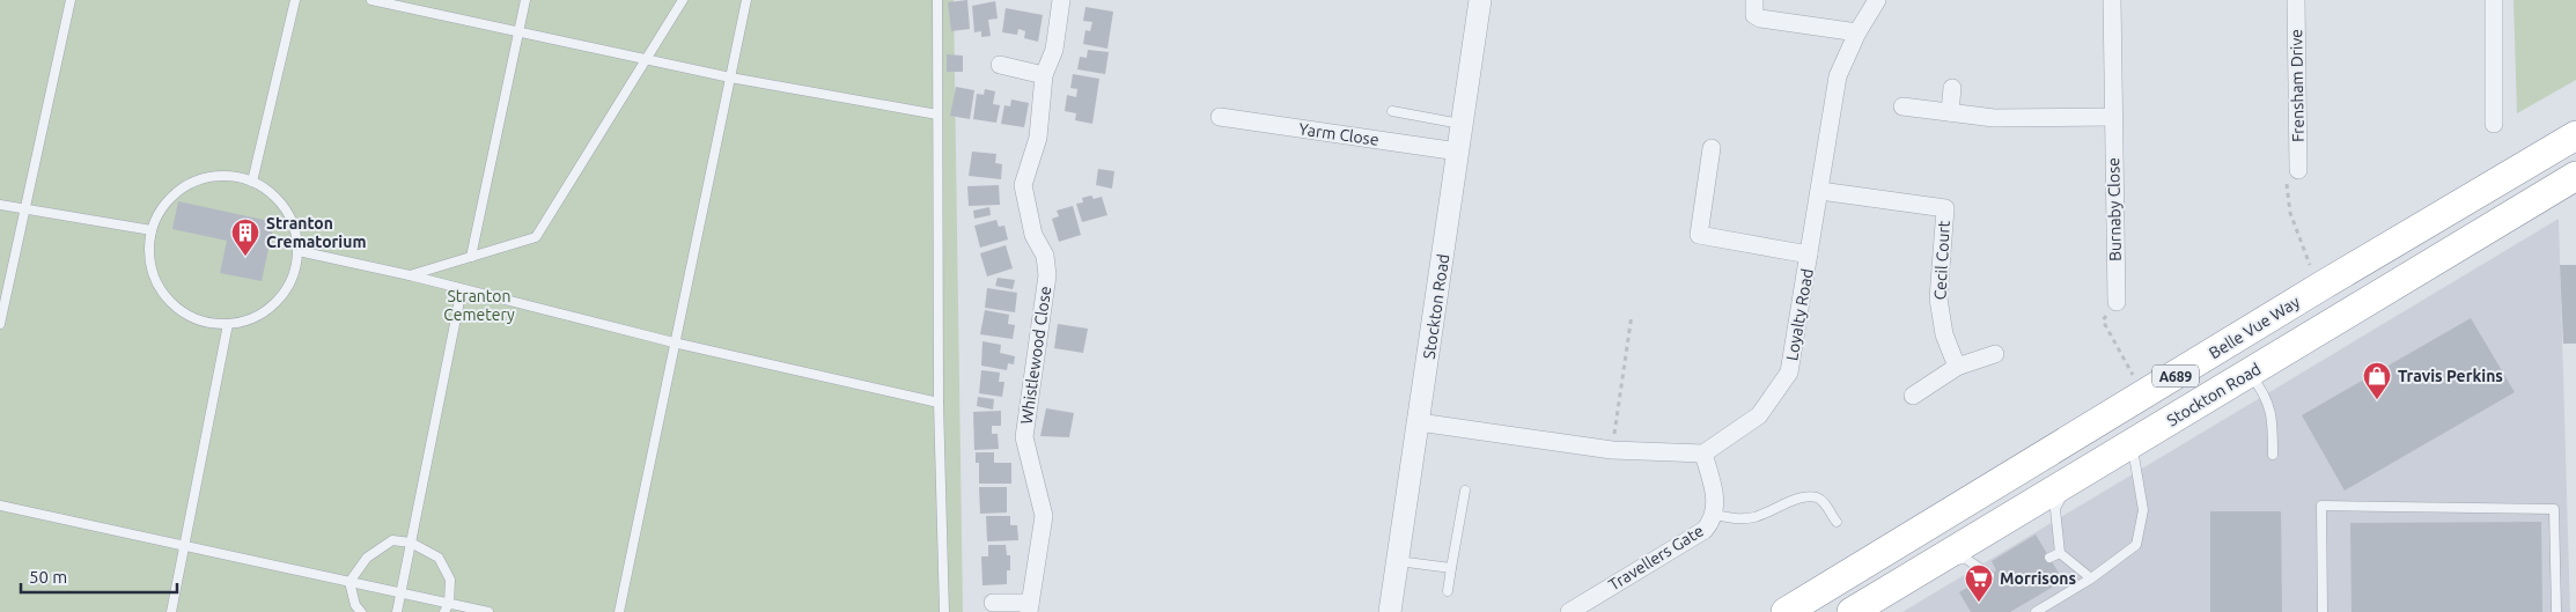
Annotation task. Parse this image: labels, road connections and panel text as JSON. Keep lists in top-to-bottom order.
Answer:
{
  "streets": {
    "highway": ["Stockton Road", "Belle Vue Way", "A689"],
    "street": [
      "Frensham Drive",
      "Yarm Close",
      "Burnaby Close",
      "Cecil Court",
      "Loyalty Road",
      "Whistlewood Close",
      "Travellers Gate"
    ]
  },
  "crossings": [
    ["Yarm Close", "Stockton Road"],
    ["Cecil Court", "Loyalty Road"],
    ["Loyalty Road", "Travellers Gate"]
  ],
  "parks": ["Stranton Cemetery"],
  "places": {
    "building": ["Stranton Crematorium"],
    "shop": ["Travis Perkins"],
    "supermarket": ["Morrisons"]
  },
  "scale_bar": "50 m"
}
